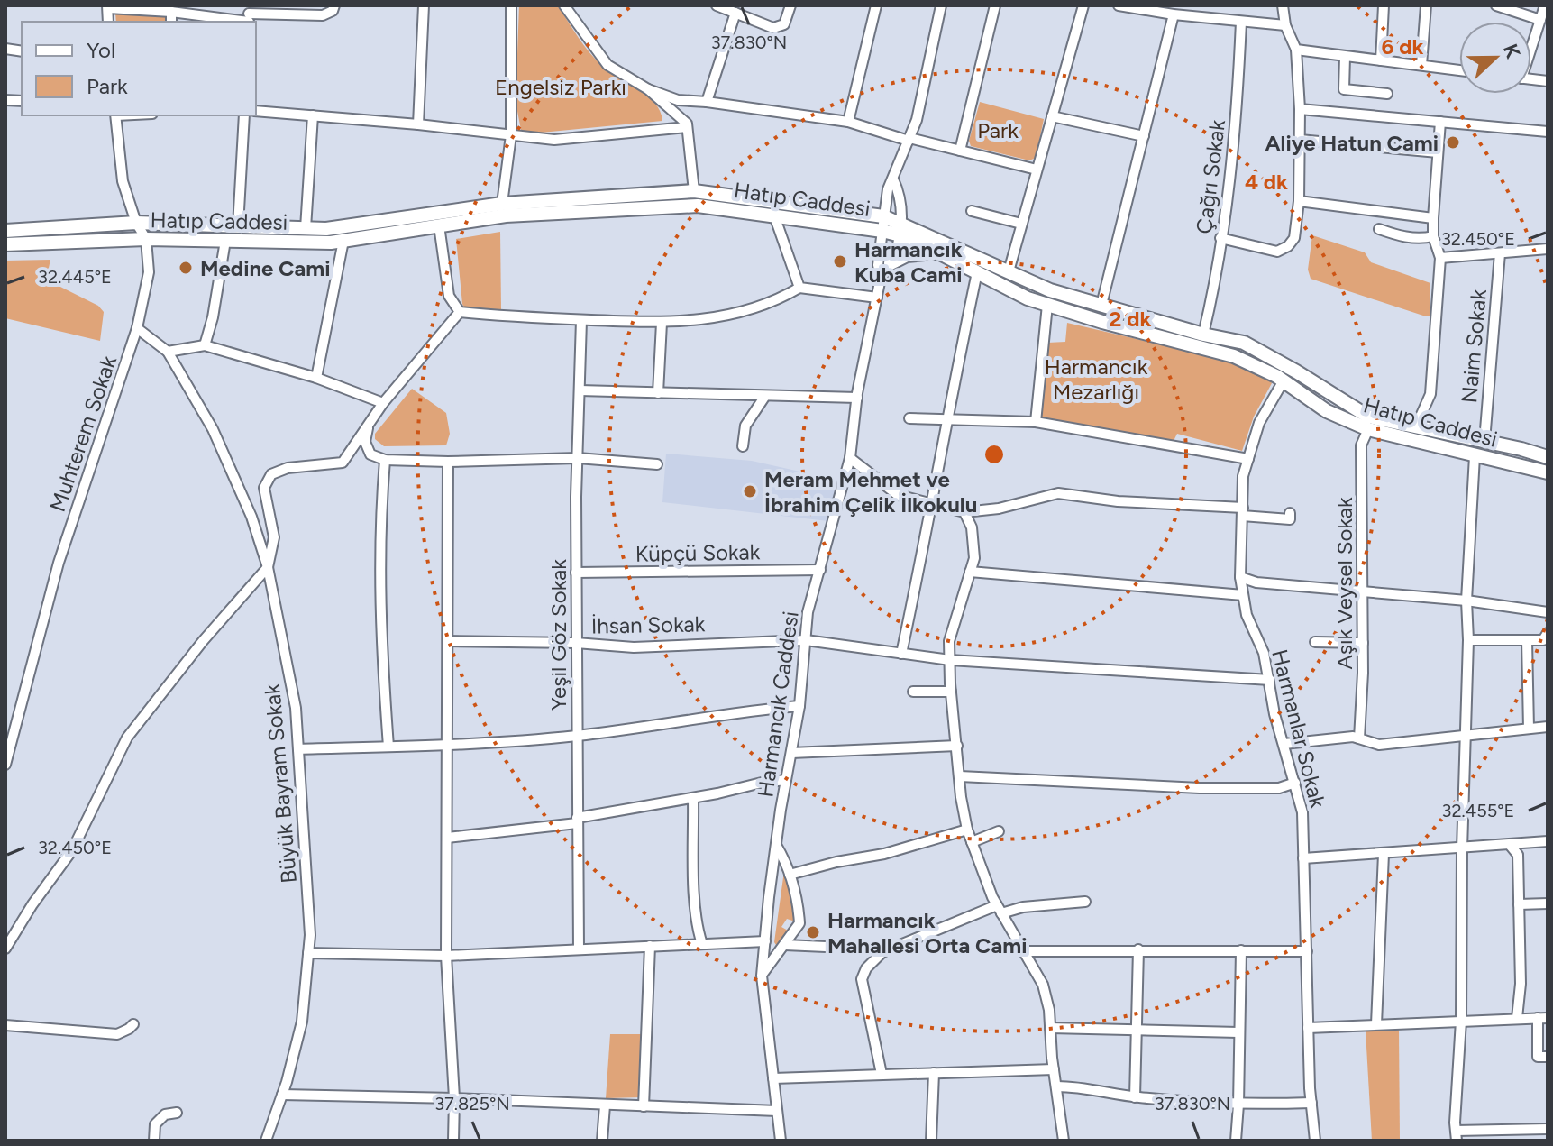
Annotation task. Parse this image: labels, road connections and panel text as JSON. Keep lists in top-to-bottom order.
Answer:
{
  "streets": {
    "main road": ["Hatıp Caddesi"],
    "street": [
      "Çağrı Sokak",
      "Naim Sokak",
      "Muhterem Sokak",
      "Küpçü Sokak",
      "Aşık Veysel Sokak",
      "İhsan Sokak",
      "Yeşil Göz Sokak",
      "Harmancık Caddesi",
      "Harmanlar Sokak",
      "Büyük Bayram Sokak"
    ]
  },
  "crossings": [
    ["Çağrı Sokak", "Hatıp Caddesi"],
    ["Hatıp Caddesi", "Naim Sokak"],
    ["Hatıp Caddesi", "Muhterem Sokak"],
    ["Hatıp Caddesi", "Aşık Veysel Sokak"],
    ["Hatıp Caddesi", "Harmanlar Sokak"],
    ["Muhterem Sokak", "Büyük Bayram Sokak"],
    ["Küpçü Sokak", "Yeşil Göz Sokak"],
    ["Küpçü Sokak", "Harmancık Caddesi"],
    ["İhsan Sokak", "Yeşil Göz Sokak"],
    ["İhsan Sokak", "Harmancık Caddesi"],
    ["İhsan Sokak", "Harmanlar Sokak"]
  ],
  "parks": ["Engelsiz Parkı", "Park", "Harmancık Mezarlığı"],
  "places": [
    "Aliye Hatun Cami",
    "Harmancık Kuba Cami",
    "Medine Cami",
    "Meram Mehmet ve İbrahim Çelik İlkokulu",
    "Harmancık Mahallesi Orta Cami"
  ],
  "legend": ["Yol", "Park"],
  "north": "right",
  "coordinates": [
    "37.830°N",
    "32.450°E",
    "32.445°E",
    "32.455°E",
    "37.825°N"
  ],
  "rings": ["6 dk", "4 dk", "2 dk"]
}
